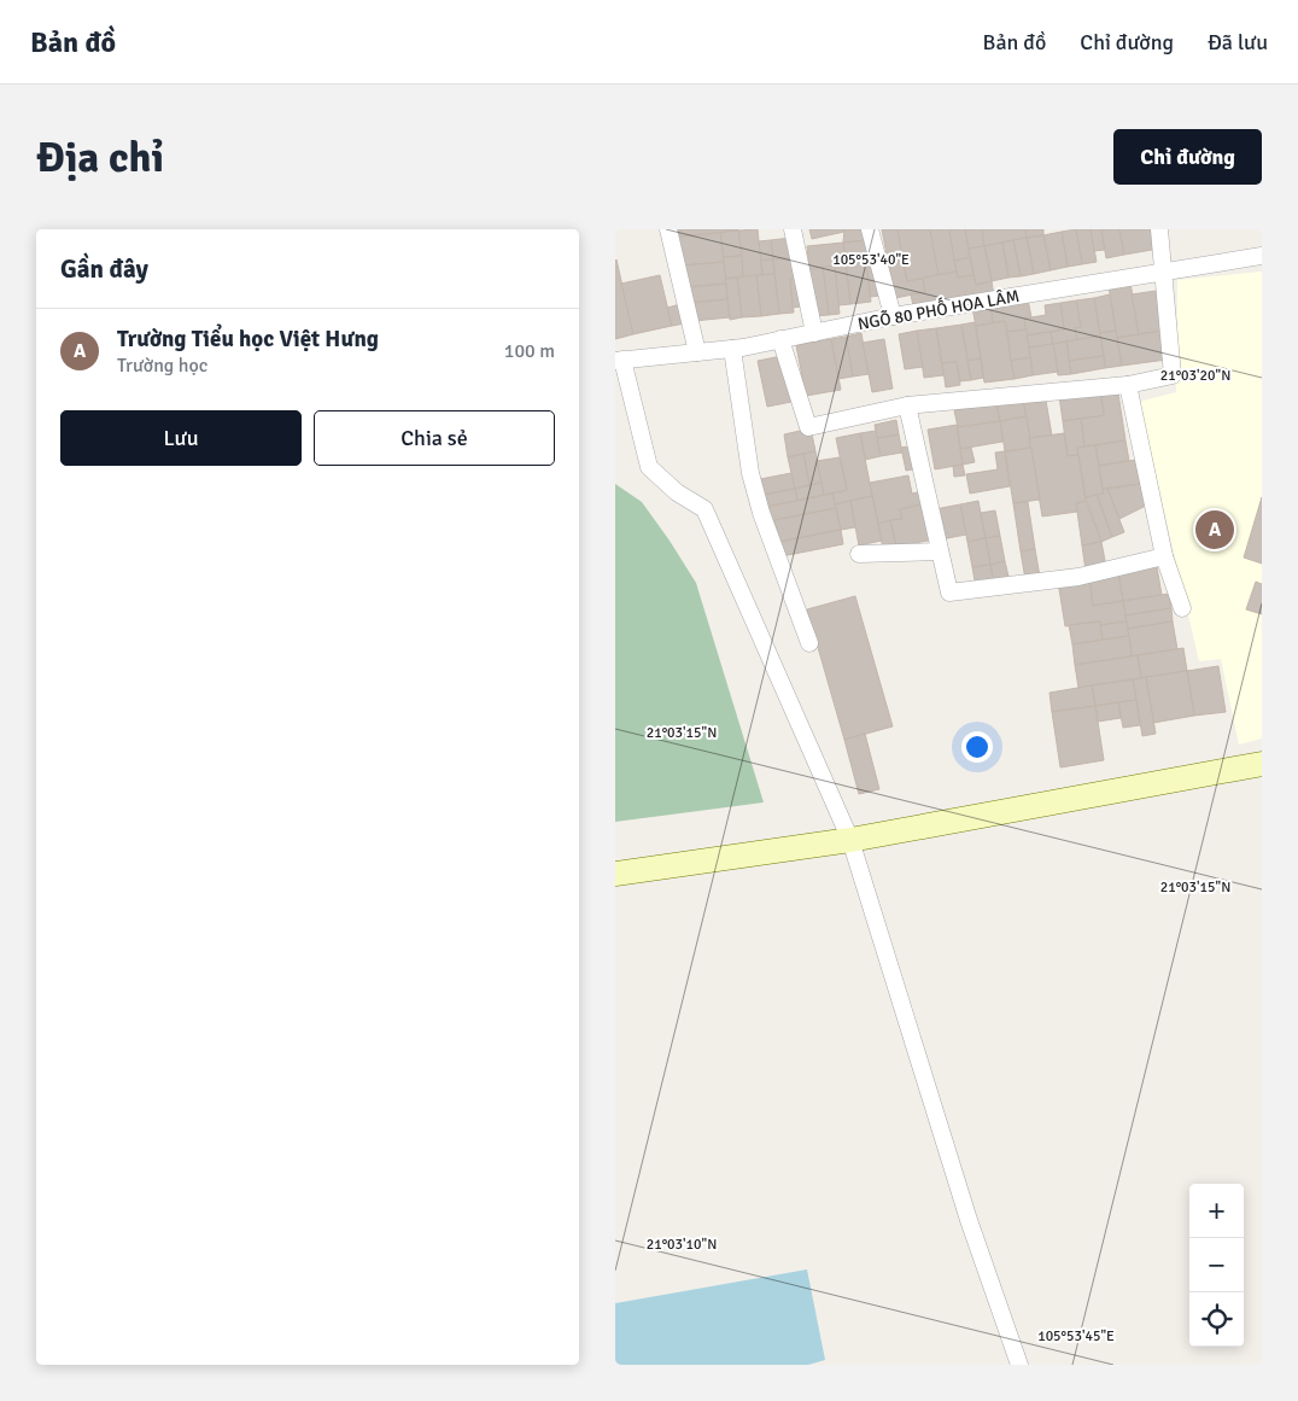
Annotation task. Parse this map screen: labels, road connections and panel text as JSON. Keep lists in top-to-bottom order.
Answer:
{
  "streets": {
    "street": ["NGÕ 80 PHỐ HOA LÂM"]
  },
  "page": {
    "header": "Bản đồ",
    "nav": ["Bản đồ", "Chỉ đường", "Đã lưu"],
    "buttons": [
      "Chỉ đường",
      ["Lưu", "Chia sẻ"]
    ],
    "title": "Địa chỉ",
    "heading": "Gần đây",
    "list": [
      {
        "mark": "A",
        "name": "Trường Tiểu học Việt Hưng",
        "note": "Trường học",
        "value": "100 m"
      }
    ],
    "pins": "A",
    "map_buttons": ["+", "−"]
  },
  "coordinates": [
    "105°53'40\"E",
    "21°03'20\"N",
    "21°03'15\"N",
    "21°03'10\"N",
    "105°53'45\"E"
  ]
}
